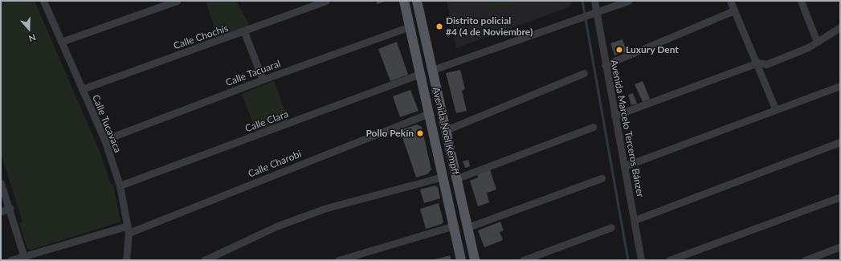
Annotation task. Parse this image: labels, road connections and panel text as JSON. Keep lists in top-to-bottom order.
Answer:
{
  "streets": {
    "main road": ["Avenida Noel Kempff"],
    "street": [
      "Calle Chochís",
      "Calle Tacuaral",
      "Calle Clara",
      "Calle Tucavaca",
      "Avenida Marcelo Terceros Bánzer",
      "Calle Charobi"
    ]
  },
  "crossings": [
    ["Calle Chochís", "Calle Tucavaca"],
    ["Calle Tacuaral", "Calle Tucavaca"],
    ["Calle Tacuaral", "Avenida Noel Kempff"],
    ["Calle Clara", "Calle Tucavaca"],
    ["Calle Clara", "Avenida Noel Kempff"],
    ["Calle Tucavaca", "Calle Charobi"],
    ["Avenida Noel Kempff", "Calle Charobi"]
  ],
  "places": ["Distrito policial #4 (4 de Noviembre)", "Luxury Dent", "Pollo Pekín"],
  "north": "bottom"
}
